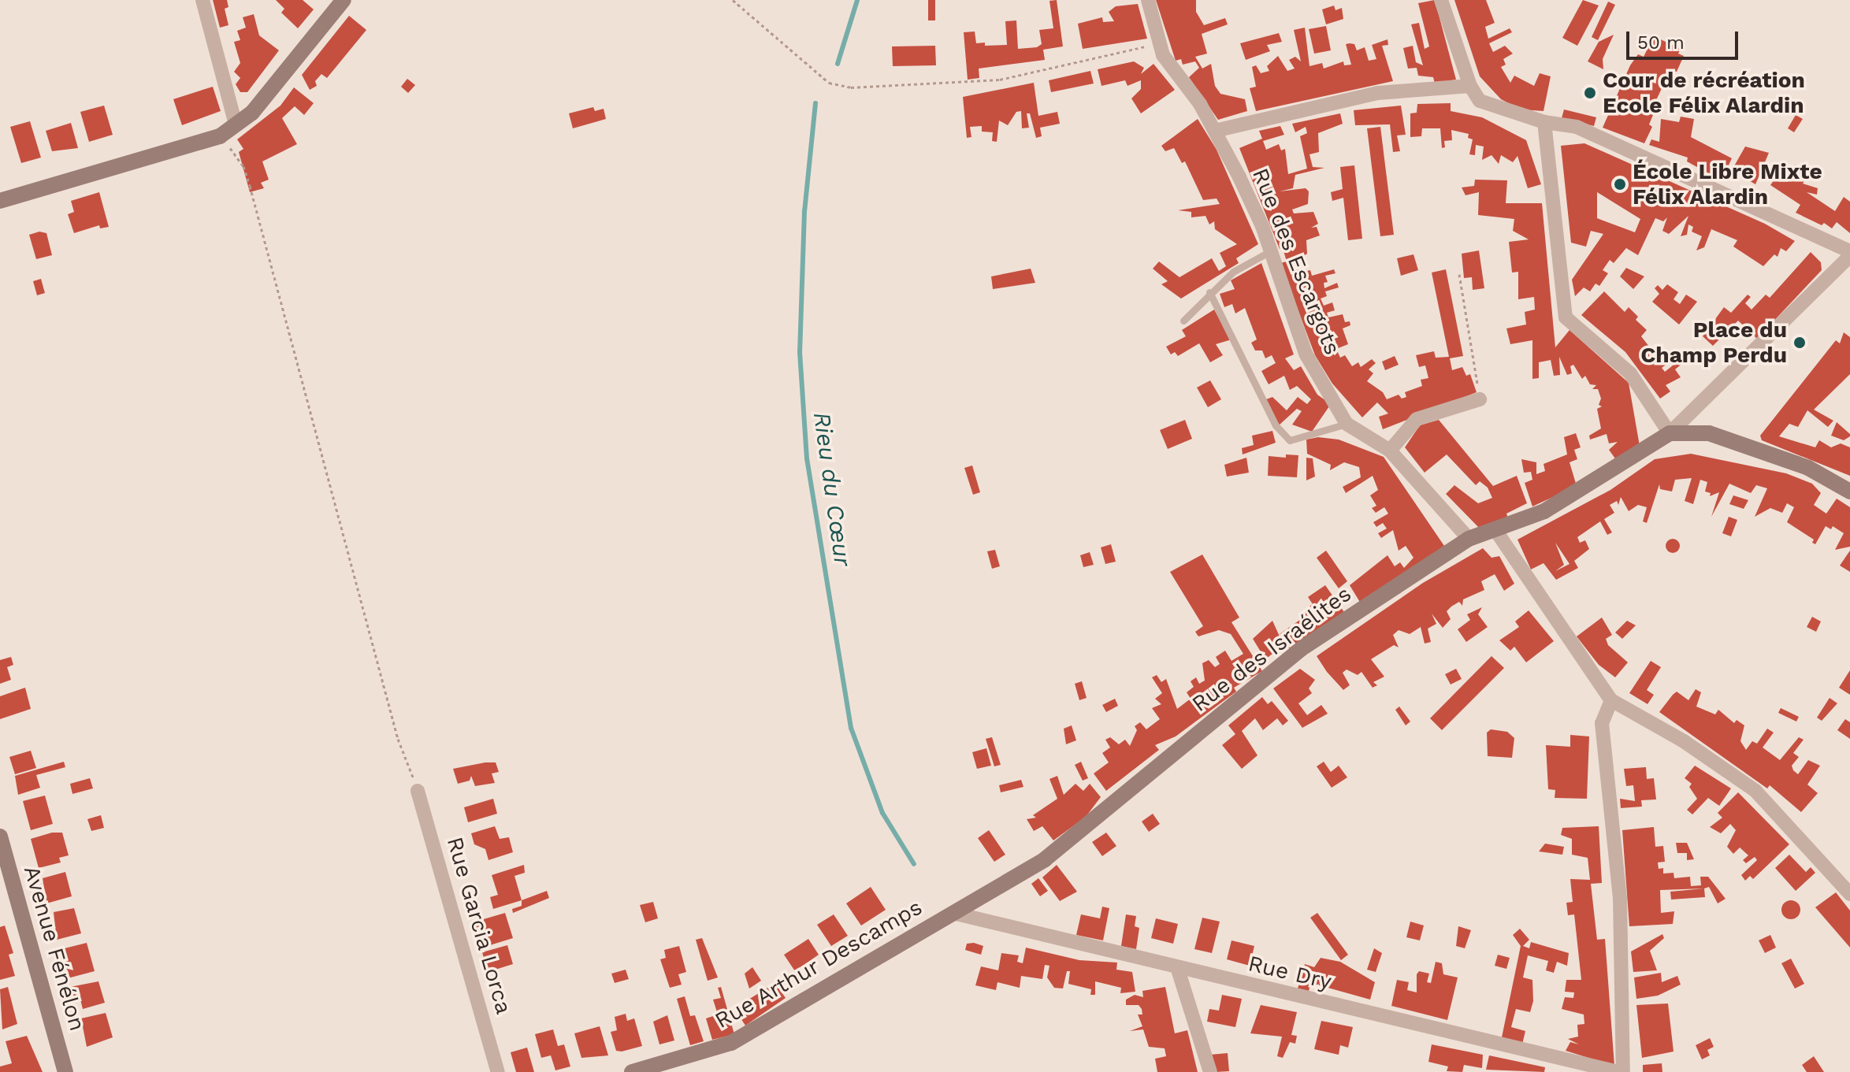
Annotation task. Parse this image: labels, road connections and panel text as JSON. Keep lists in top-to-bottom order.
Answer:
{
  "streets": {
    "street": [
      "Rue des Escargots",
      "Rue des Israélites",
      "Rue Garcia Lorca",
      "Avenue Fénélon",
      "Rue Arthur Descamps",
      "Rue Dry"
    ]
  },
  "crossings": [
    ["Rue des Escargots", "Rue des Israélites"],
    ["Rue des Israélites", "Rue Arthur Descamps"],
    ["Rue des Israélites", "Rue Dry"],
    ["Rue Arthur Descamps", "Rue Dry"]
  ],
  "water": ["Rieu du Cœur"],
  "places": ["Cour de récréation Ecole Félix Alardin", "École Libre Mixte Félix Alardin", "Place du Champ Perdu"],
  "scale_bar": "50 m"
}
